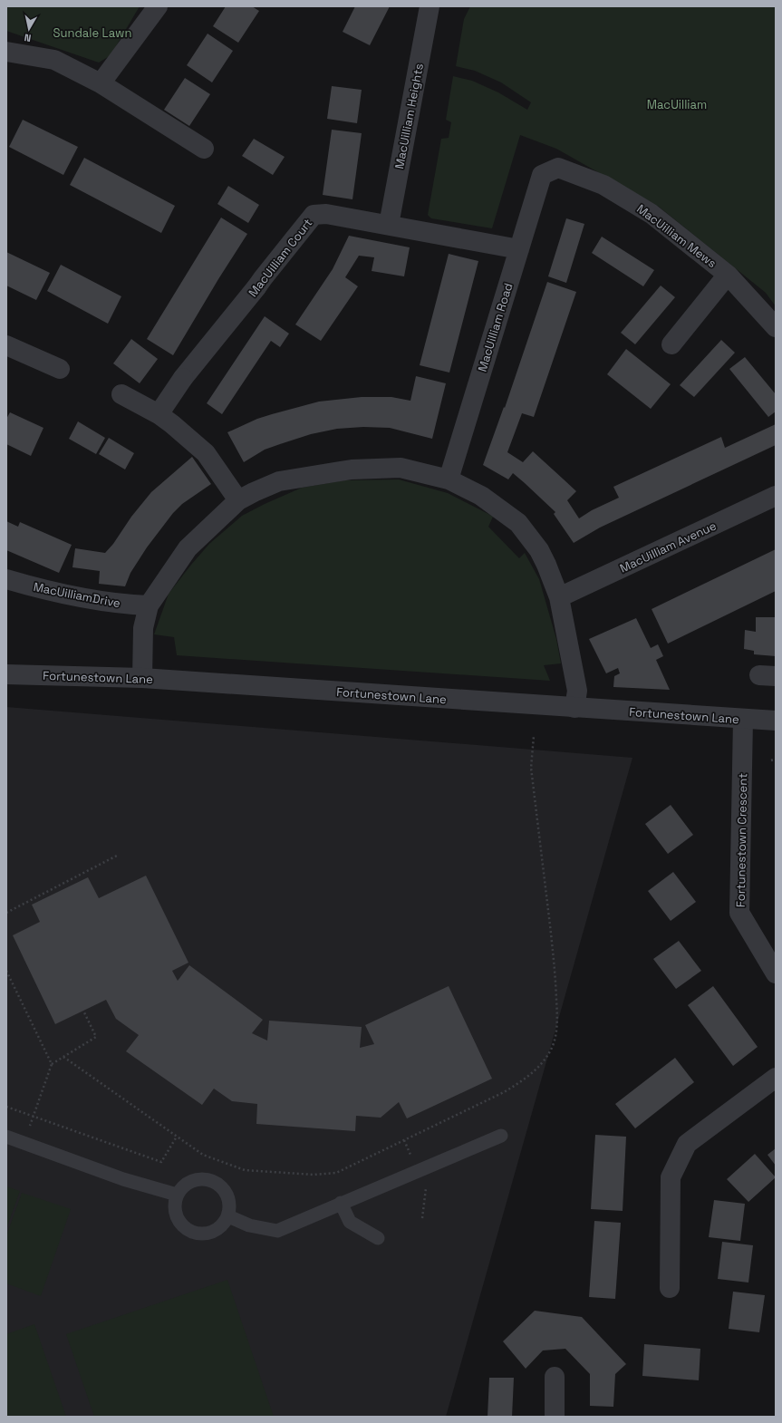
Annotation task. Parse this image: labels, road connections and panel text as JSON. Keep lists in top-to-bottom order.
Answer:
{
  "streets": {
    "street": [
      "MacUilliam Heights",
      "MacUilliam Mews",
      "MacUilliam Court",
      "MacUilliam Road",
      "MacUilliam Avenue",
      "MacUilliamDrive",
      "Fortunestown Lane",
      "Fortunestown Crescent"
    ]
  },
  "crossings": [
    ["MacUilliam Heights", "MacUilliam Court"],
    ["MacUilliam Mews", "MacUilliam Road"],
    ["MacUilliam Court", "MacUilliam Road"],
    ["Fortunestown Lane", "Fortunestown Crescent"]
  ],
  "parks": ["Sundale Lawn", "MacUilliam"],
  "north": "bottom"
}
